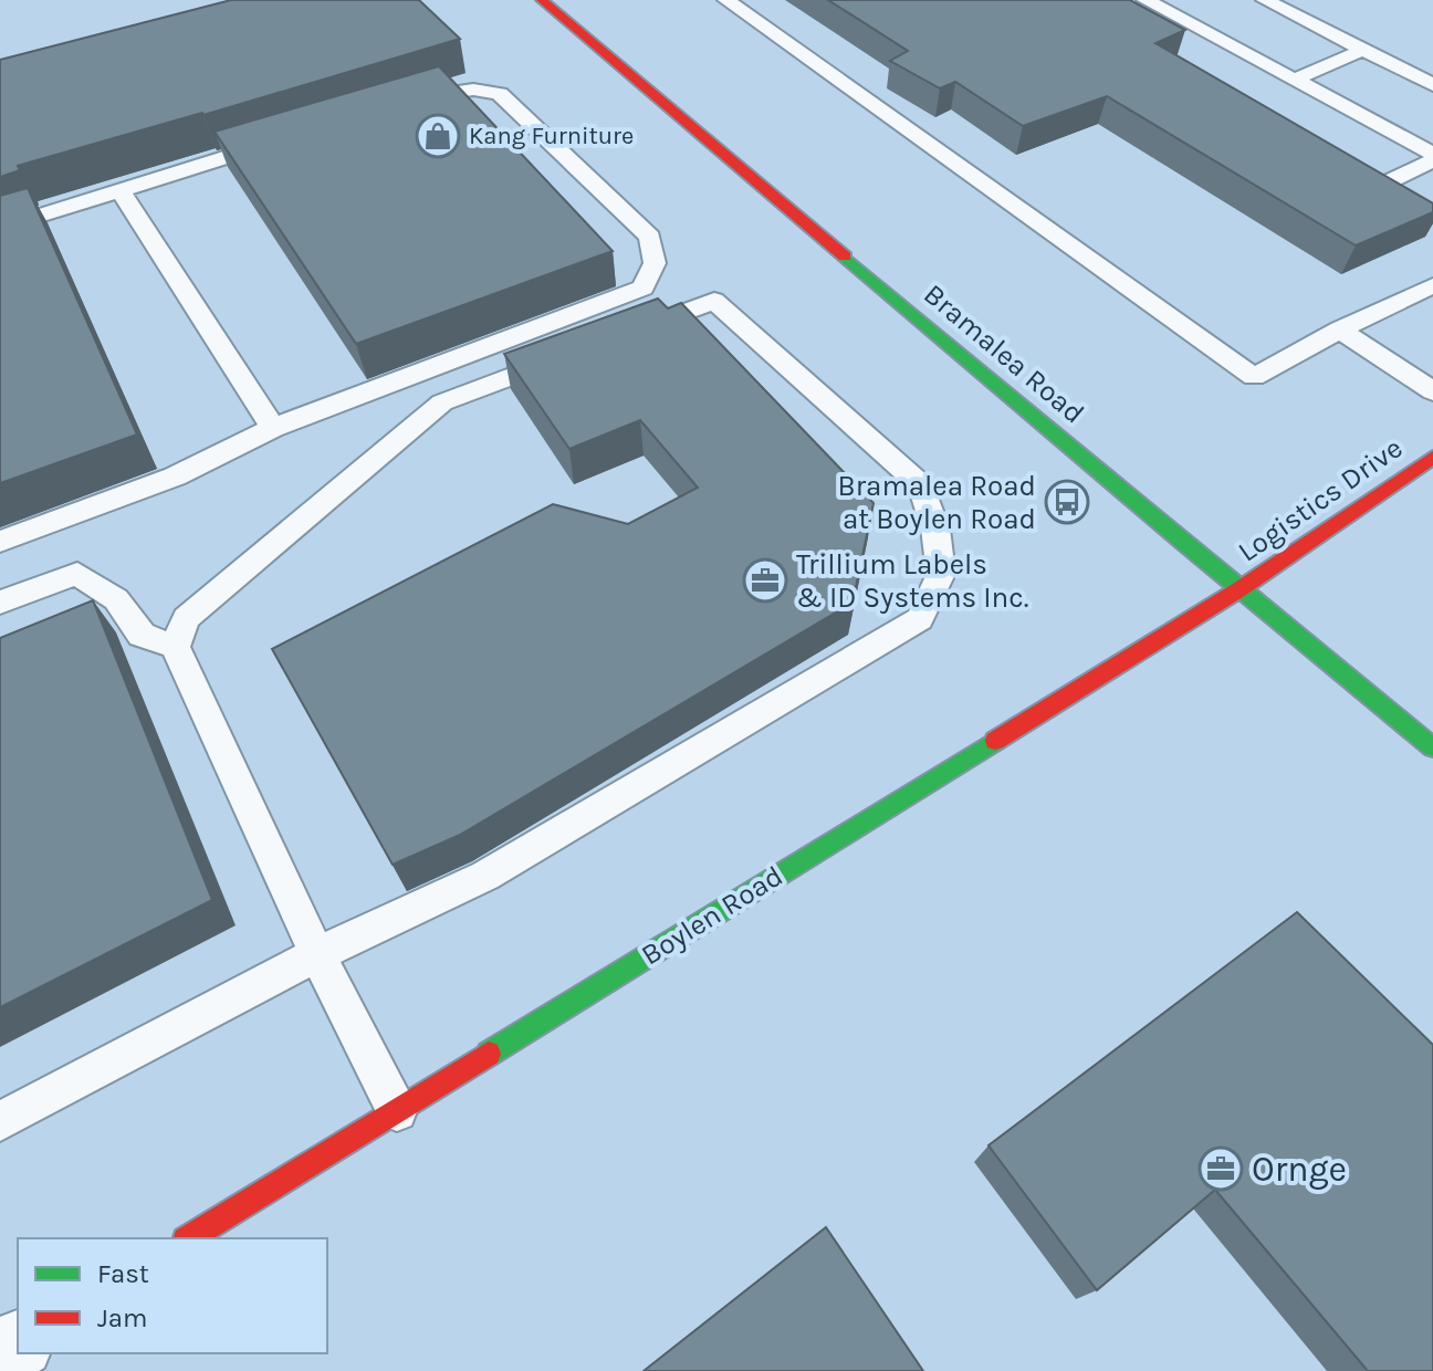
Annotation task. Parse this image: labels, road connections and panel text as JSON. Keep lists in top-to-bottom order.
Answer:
{
  "streets": {
    "main road": ["Bramalea Road", "Logistics Drive", "Boylen Road"]
  },
  "crossings": [
    ["Bramalea Road", "Logistics Drive"],
    ["Bramalea Road", "Boylen Road"],
    ["Logistics Drive", "Boylen Road"]
  ],
  "places": {
    "shop": ["Kang Furniture"],
    "bus stop": ["Bramalea Road at Boylen Road"],
    "office": ["Trillium Labels & ID Systems Inc.", "Ornge"]
  },
  "legend": ["Fast", "Jam"]
}
